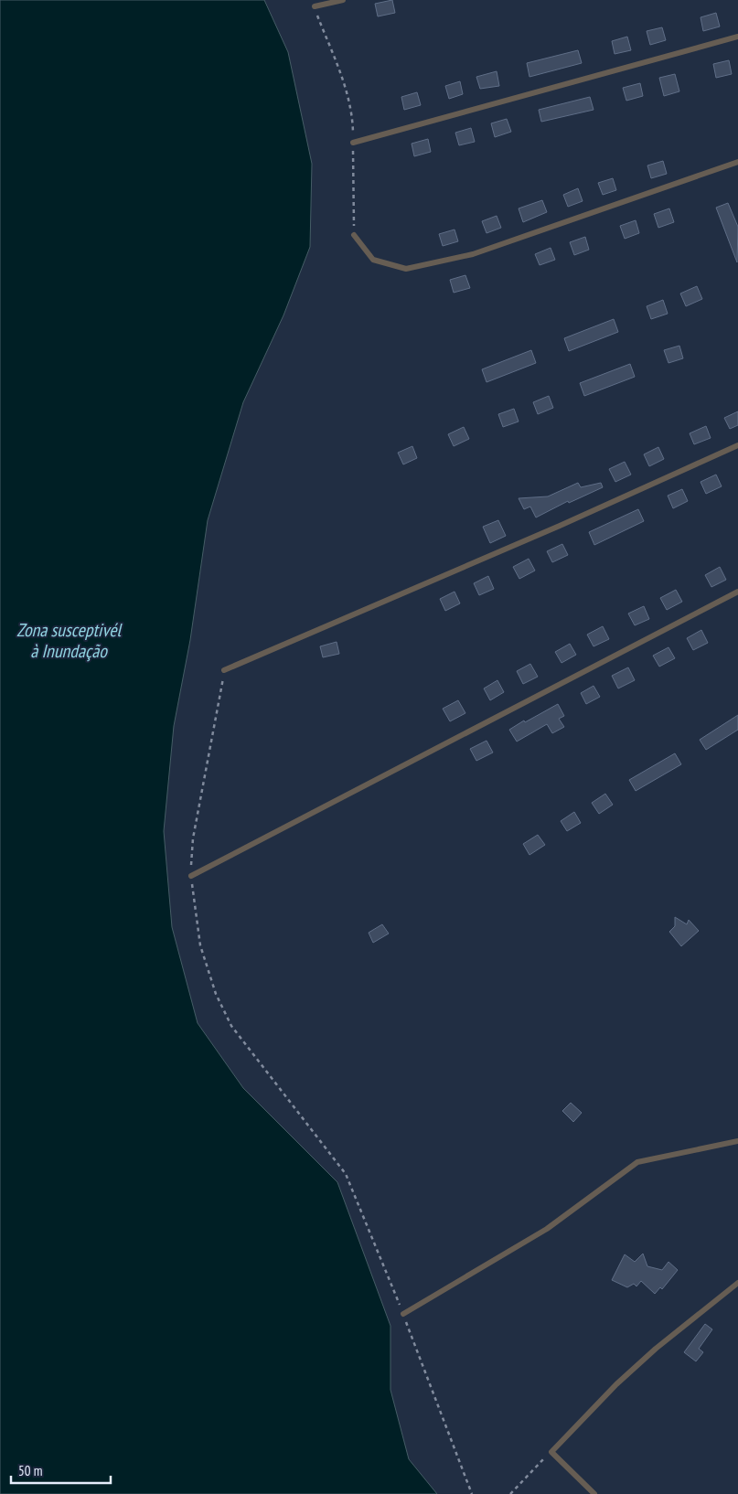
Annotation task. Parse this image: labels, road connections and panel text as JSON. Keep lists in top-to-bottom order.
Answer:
{
  "water": ["Zona susceptivél à Inundação"],
  "scale_bar": "50 m"
}
